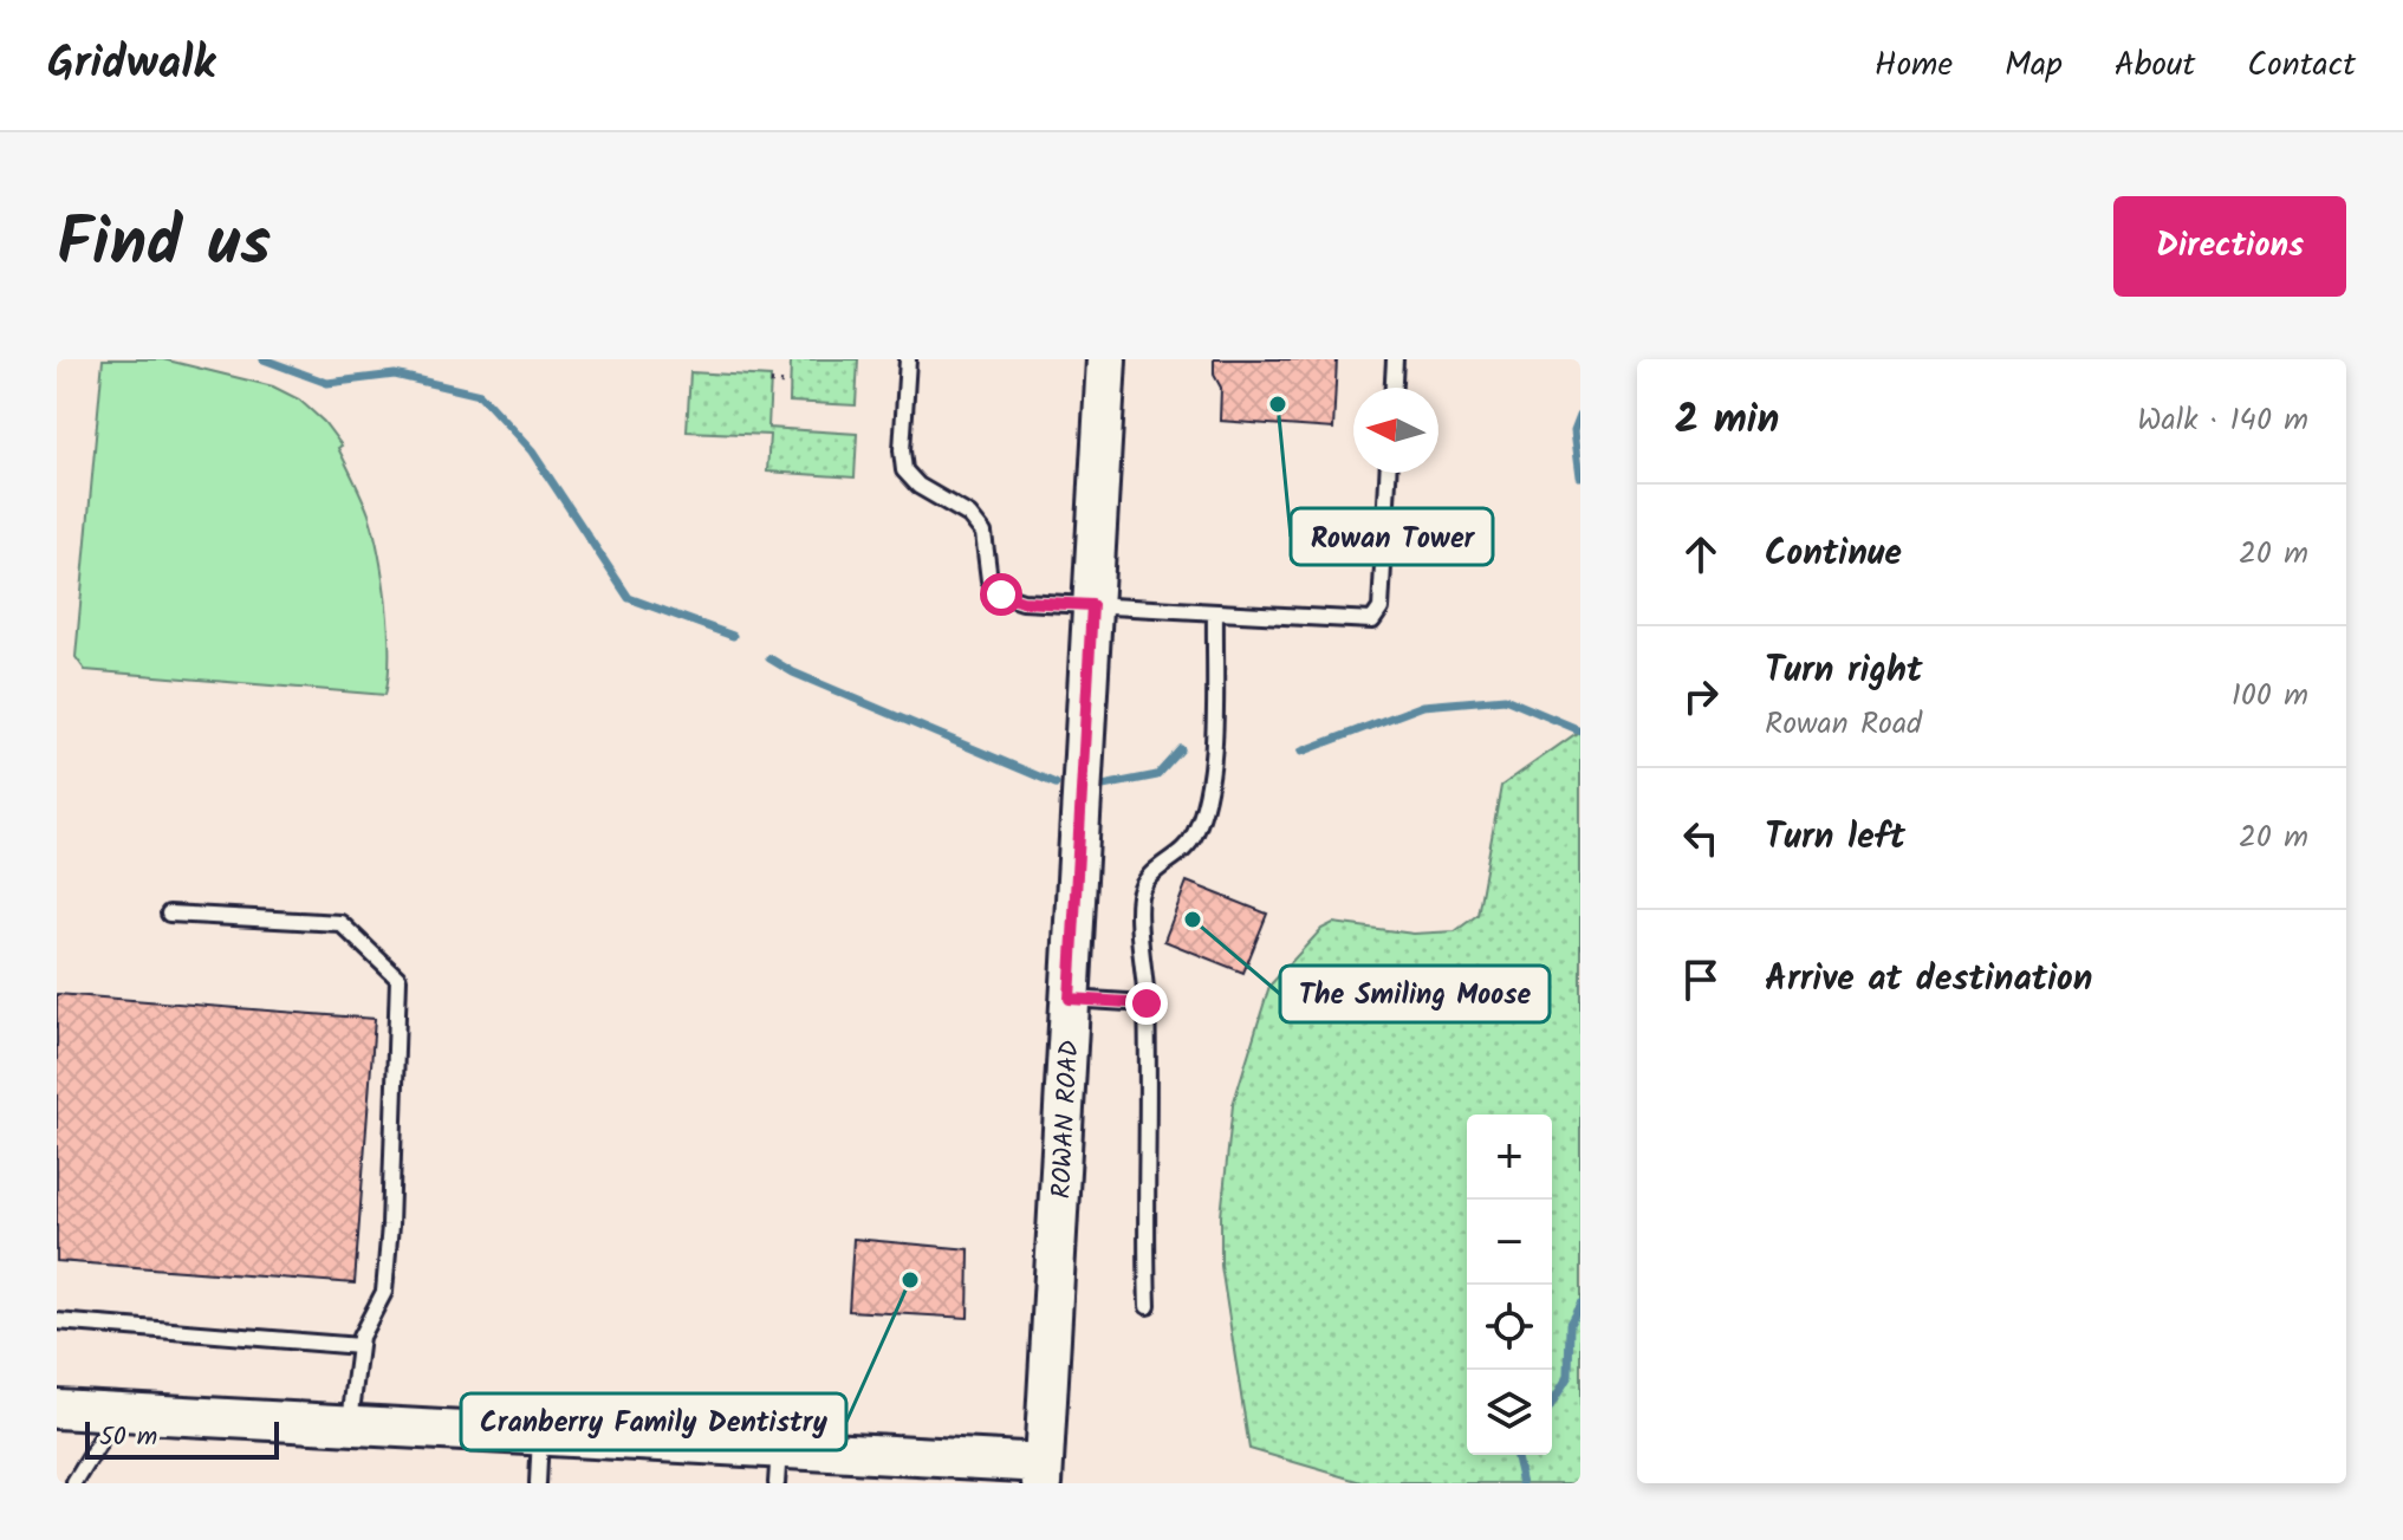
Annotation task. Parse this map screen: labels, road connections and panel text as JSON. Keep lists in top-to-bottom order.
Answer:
{
  "streets": {
    "street": ["ROWAN ROAD"]
  },
  "places": ["Rowan Tower", "The Smiling Moose", "Cranberry Family Dentistry"],
  "scale_bar": "50 m",
  "north": "left",
  "page": {
    "header": "Gridwalk",
    "nav": [
      "Home",
      "Map",
      "About",
      "Contact"
    ],
    "title": "Find us",
    "buttons": "Directions",
    "heading": ["2 min", "Walk · 140 m"],
    "list": [
      ["Continue", "20 m"],
      ["Turn right", "Rowan Road", "100 m"],
      ["Turn left", "20 m"],
      "Arrive at destination"
    ],
    "map_buttons": ["+", "−"],
    "scale": "50 m"
  }
}
